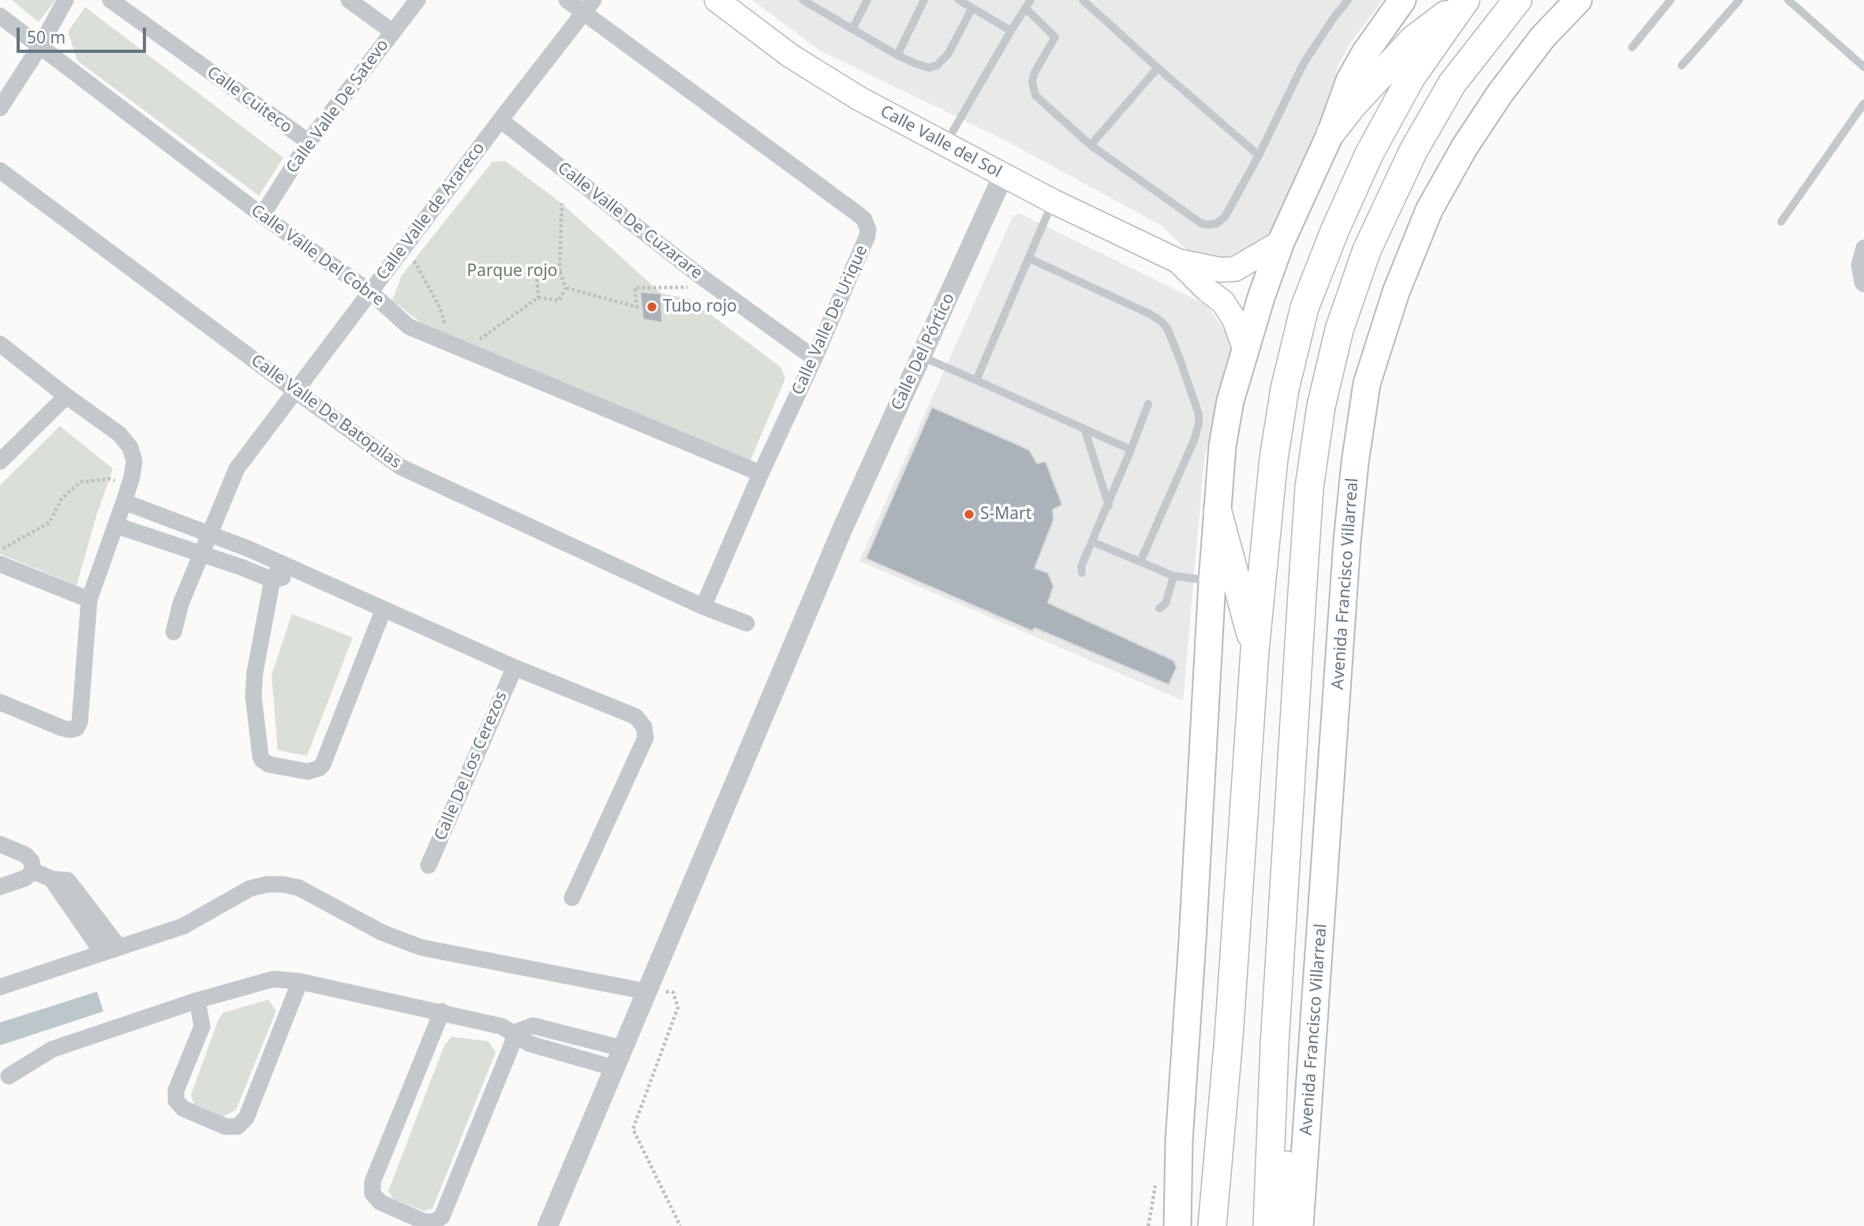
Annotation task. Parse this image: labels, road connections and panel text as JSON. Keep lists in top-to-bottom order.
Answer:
{
  "streets": {
    "main road": ["Calle Valle del Sol", "Avenida Francisco Villarreal"],
    "street": [
      "Calle Cuiteco",
      "Calle Valle De Satevo",
      "Calle Valle de Arareco",
      "Calle Valle De Cuzarare",
      "Calle Valle Del Cobre",
      "Calle Valle De Urique",
      "Calle Del Pórtico",
      "Calle Valle De Batopilas",
      "Calle De Los Cerezos"
    ]
  },
  "crossings": [
    ["Calle Cuiteco", "Calle Valle De Satevo"],
    ["Calle Valle De Satevo", "Calle Valle Del Cobre"],
    ["Calle Valle del Sol", "Calle Del Pórtico"],
    ["Calle Valle de Arareco", "Calle Valle De Cuzarare"],
    ["Calle Valle de Arareco", "Calle Valle Del Cobre"],
    ["Calle Valle de Arareco", "Calle Valle De Urique"],
    ["Calle Valle de Arareco", "Calle Valle De Batopilas"],
    ["Calle Valle De Cuzarare", "Calle Valle De Urique"],
    ["Calle Valle Del Cobre", "Calle Valle De Urique"],
    ["Calle Valle De Urique", "Calle Valle De Batopilas"]
  ],
  "parks": ["Parque rojo"],
  "places": ["Tubo rojo", "S-Mart"],
  "scale_bar": "50 m"
}
